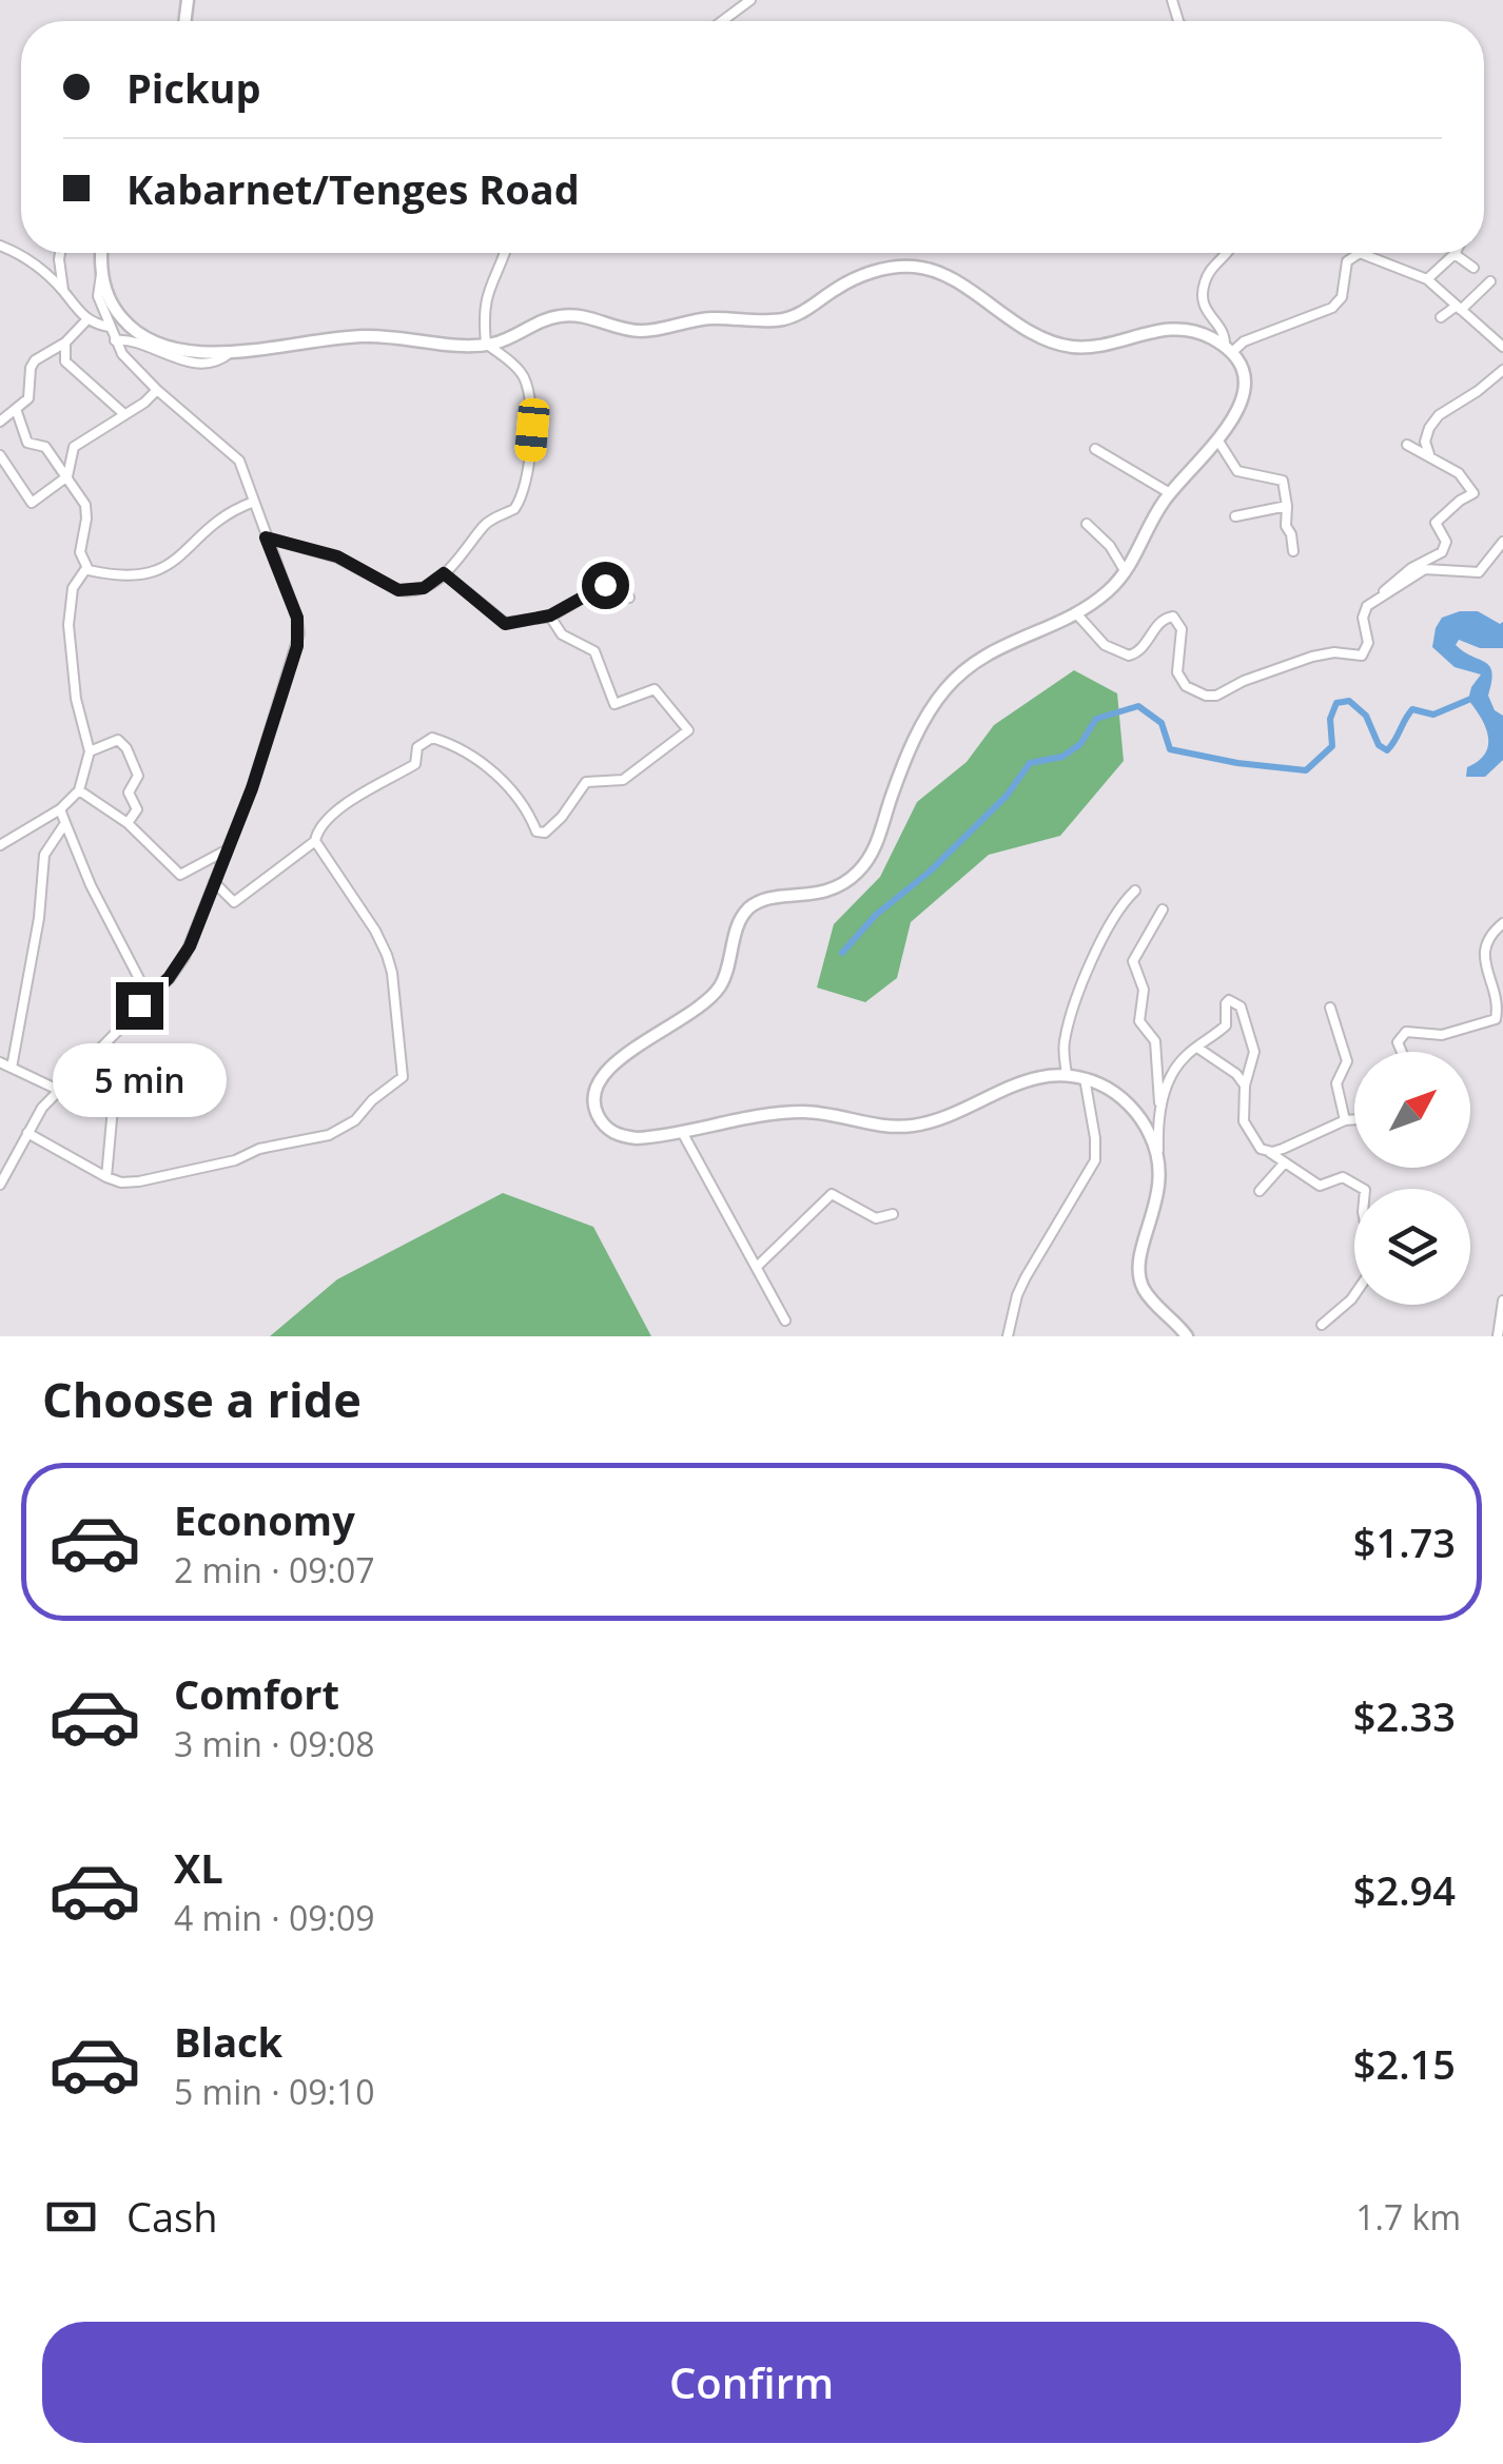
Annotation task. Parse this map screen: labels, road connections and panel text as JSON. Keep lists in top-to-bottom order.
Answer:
{
  "north": "top right",
  "page": {
    "banner": ["Pickup", "Kabarnet/Tenges Road"],
    "bubble": "5 min",
    "heading": "Choose a ride",
    "list": [
      {
        "name": "Economy",
        "note": "2 min · 09:07",
        "value": "$1.73"
      },
      {
        "name": "Comfort",
        "note": "3 min · 09:08",
        "value": "$2.33"
      },
      {
        "name": "XL",
        "note": "4 min · 09:09",
        "value": "$2.94"
      },
      {
        "name": "Black",
        "note": "5 min · 09:10",
        "value": "$2.15"
      }
    ],
    "pay": ["Cash", "1.7 km"],
    "buttons": "Confirm"
  }
}
